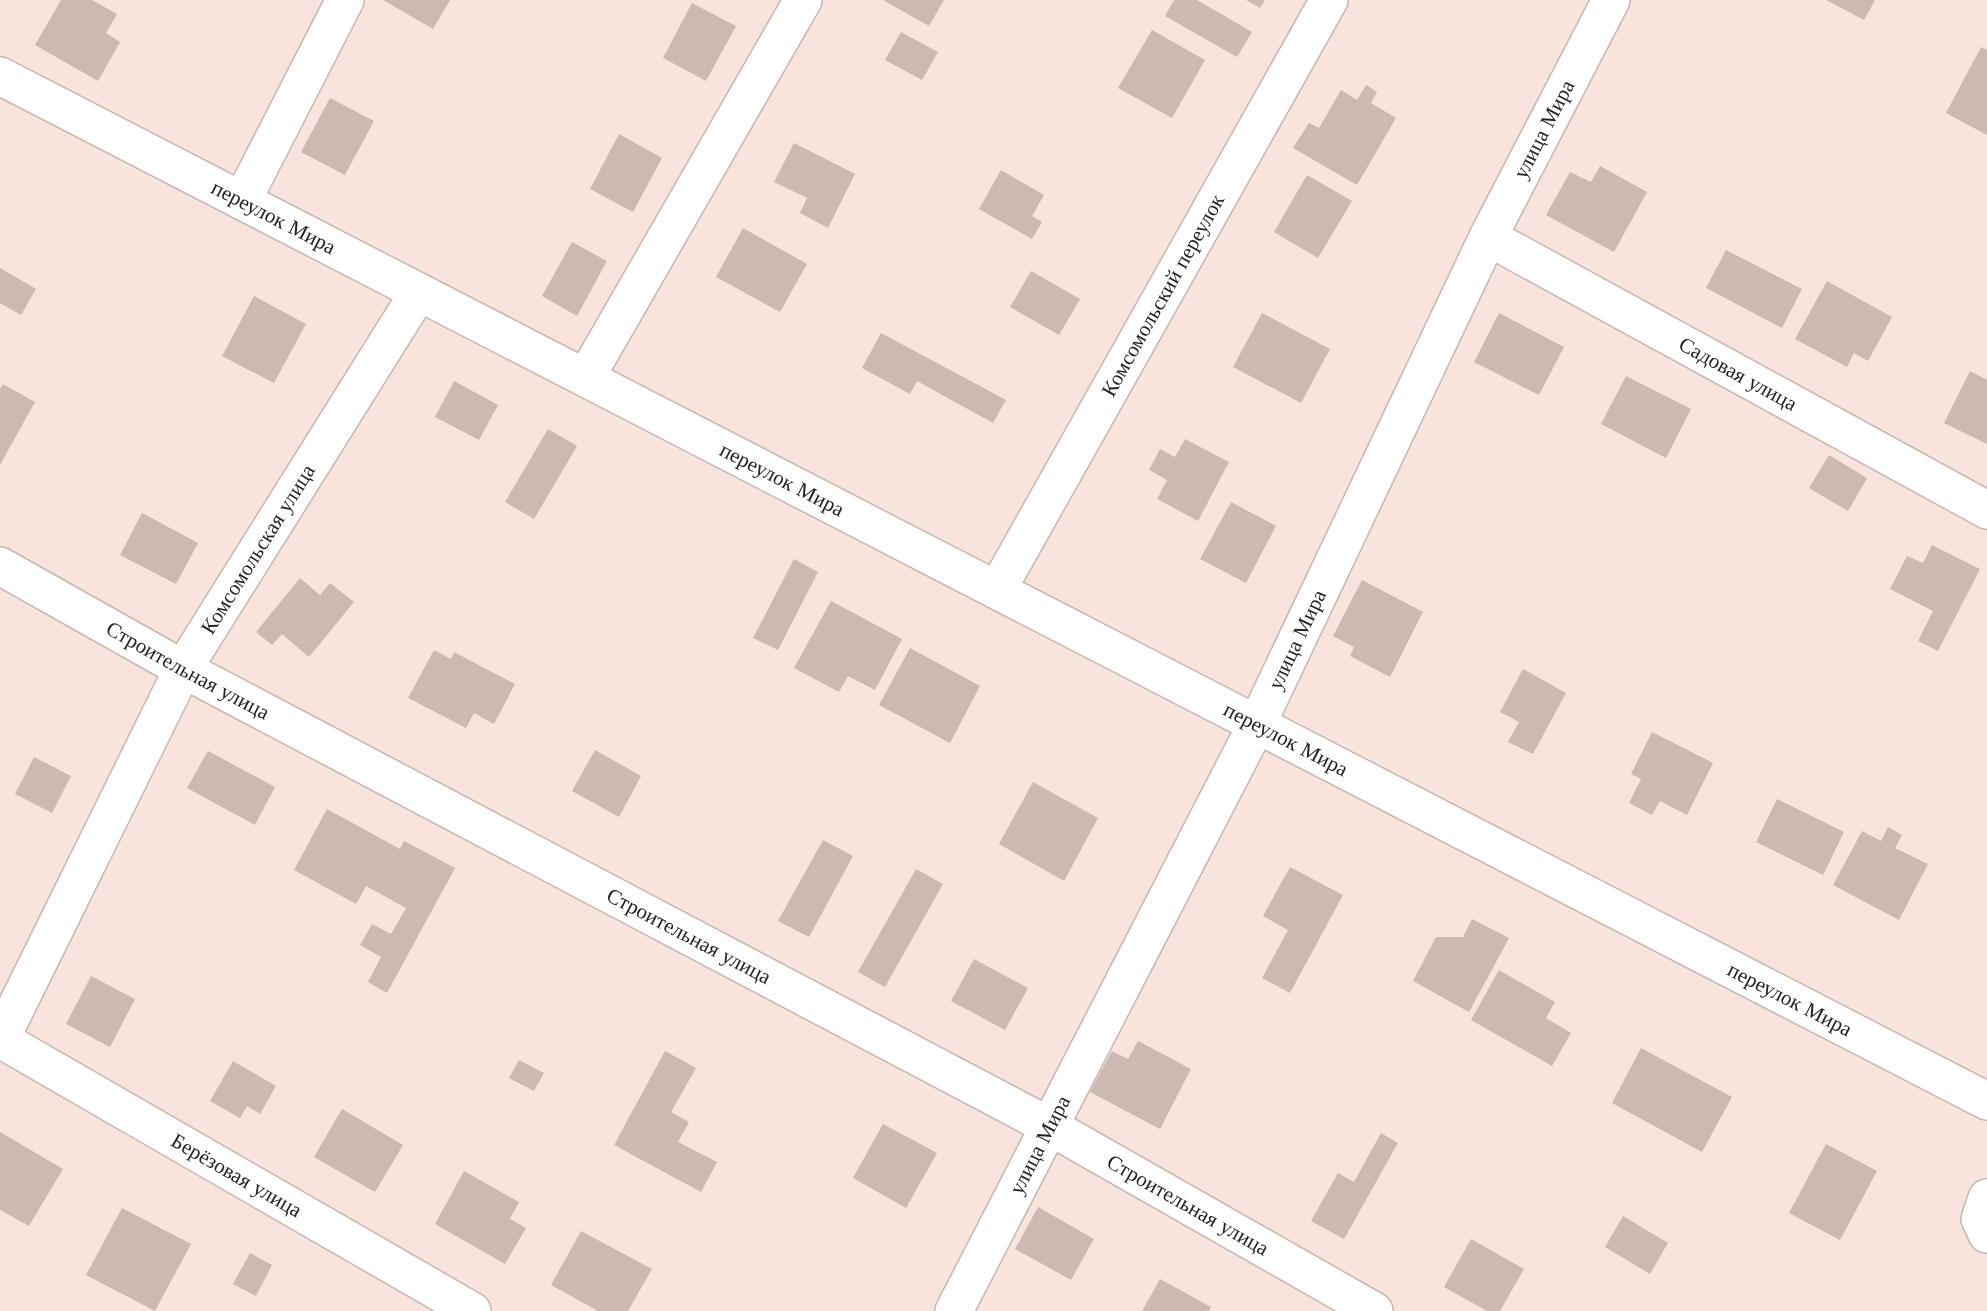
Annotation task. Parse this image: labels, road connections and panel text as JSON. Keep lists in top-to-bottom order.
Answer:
{
  "streets": {
    "street": [
      "улица Мира",
      "переулок Мира",
      "Комсомольский переулок",
      "Садовая улица",
      "Комсомольская улица",
      "Строительная улица",
      "Берёзовая улица"
    ]
  },
  "crossings": [
    ["улица Мира", "переулок Мира"],
    ["улица Мира", "Садовая улица"],
    ["улица Мира", "Строительная улица"],
    ["переулок Мира", "Комсомольский переулок"],
    ["переулок Мира", "Комсомольская улица"],
    ["Комсомольская улица", "Строительная улица"],
    ["Комсомольская улица", "Берёзовая улица"]
  ]
}
